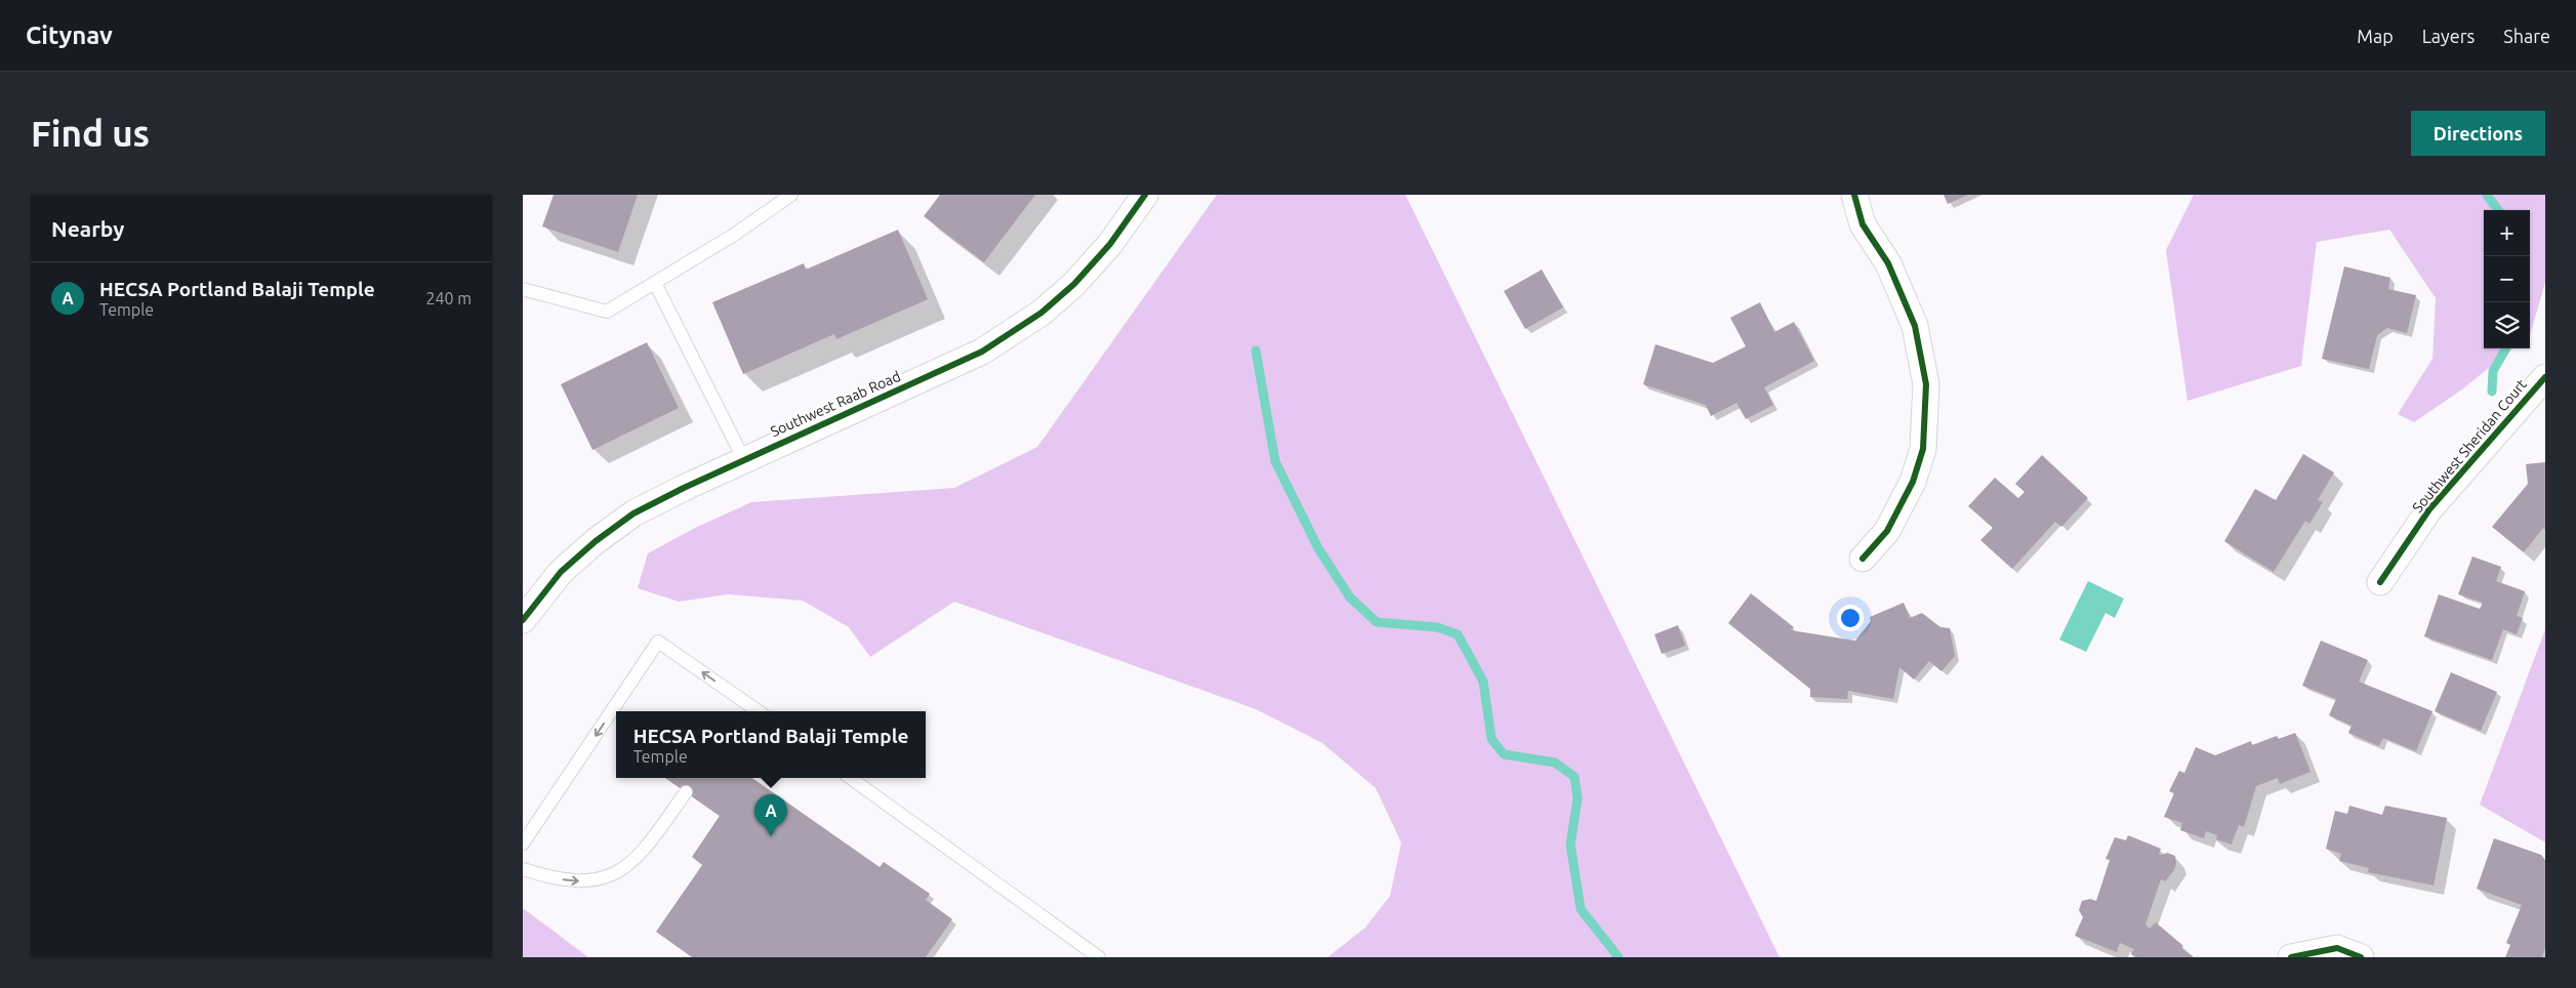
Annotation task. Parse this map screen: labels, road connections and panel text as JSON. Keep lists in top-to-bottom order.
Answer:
{
  "streets": {
    "street": ["Southwest Raab Road", "Southwest Sheridan Court"]
  },
  "page": {
    "header": "Citynav",
    "nav": ["Map", "Layers", "Share"],
    "buttons": "Directions",
    "title": "Find us",
    "heading": "Nearby",
    "map_buttons": ["+", "−"],
    "list": [
      {
        "mark": "A",
        "name": "HECSA Portland Balaji Temple",
        "note": "Temple",
        "value": "240 m"
      }
    ],
    "popup": ["HECSA Portland Balaji Temple", "Temple"],
    "pins": "A"
  }
}
